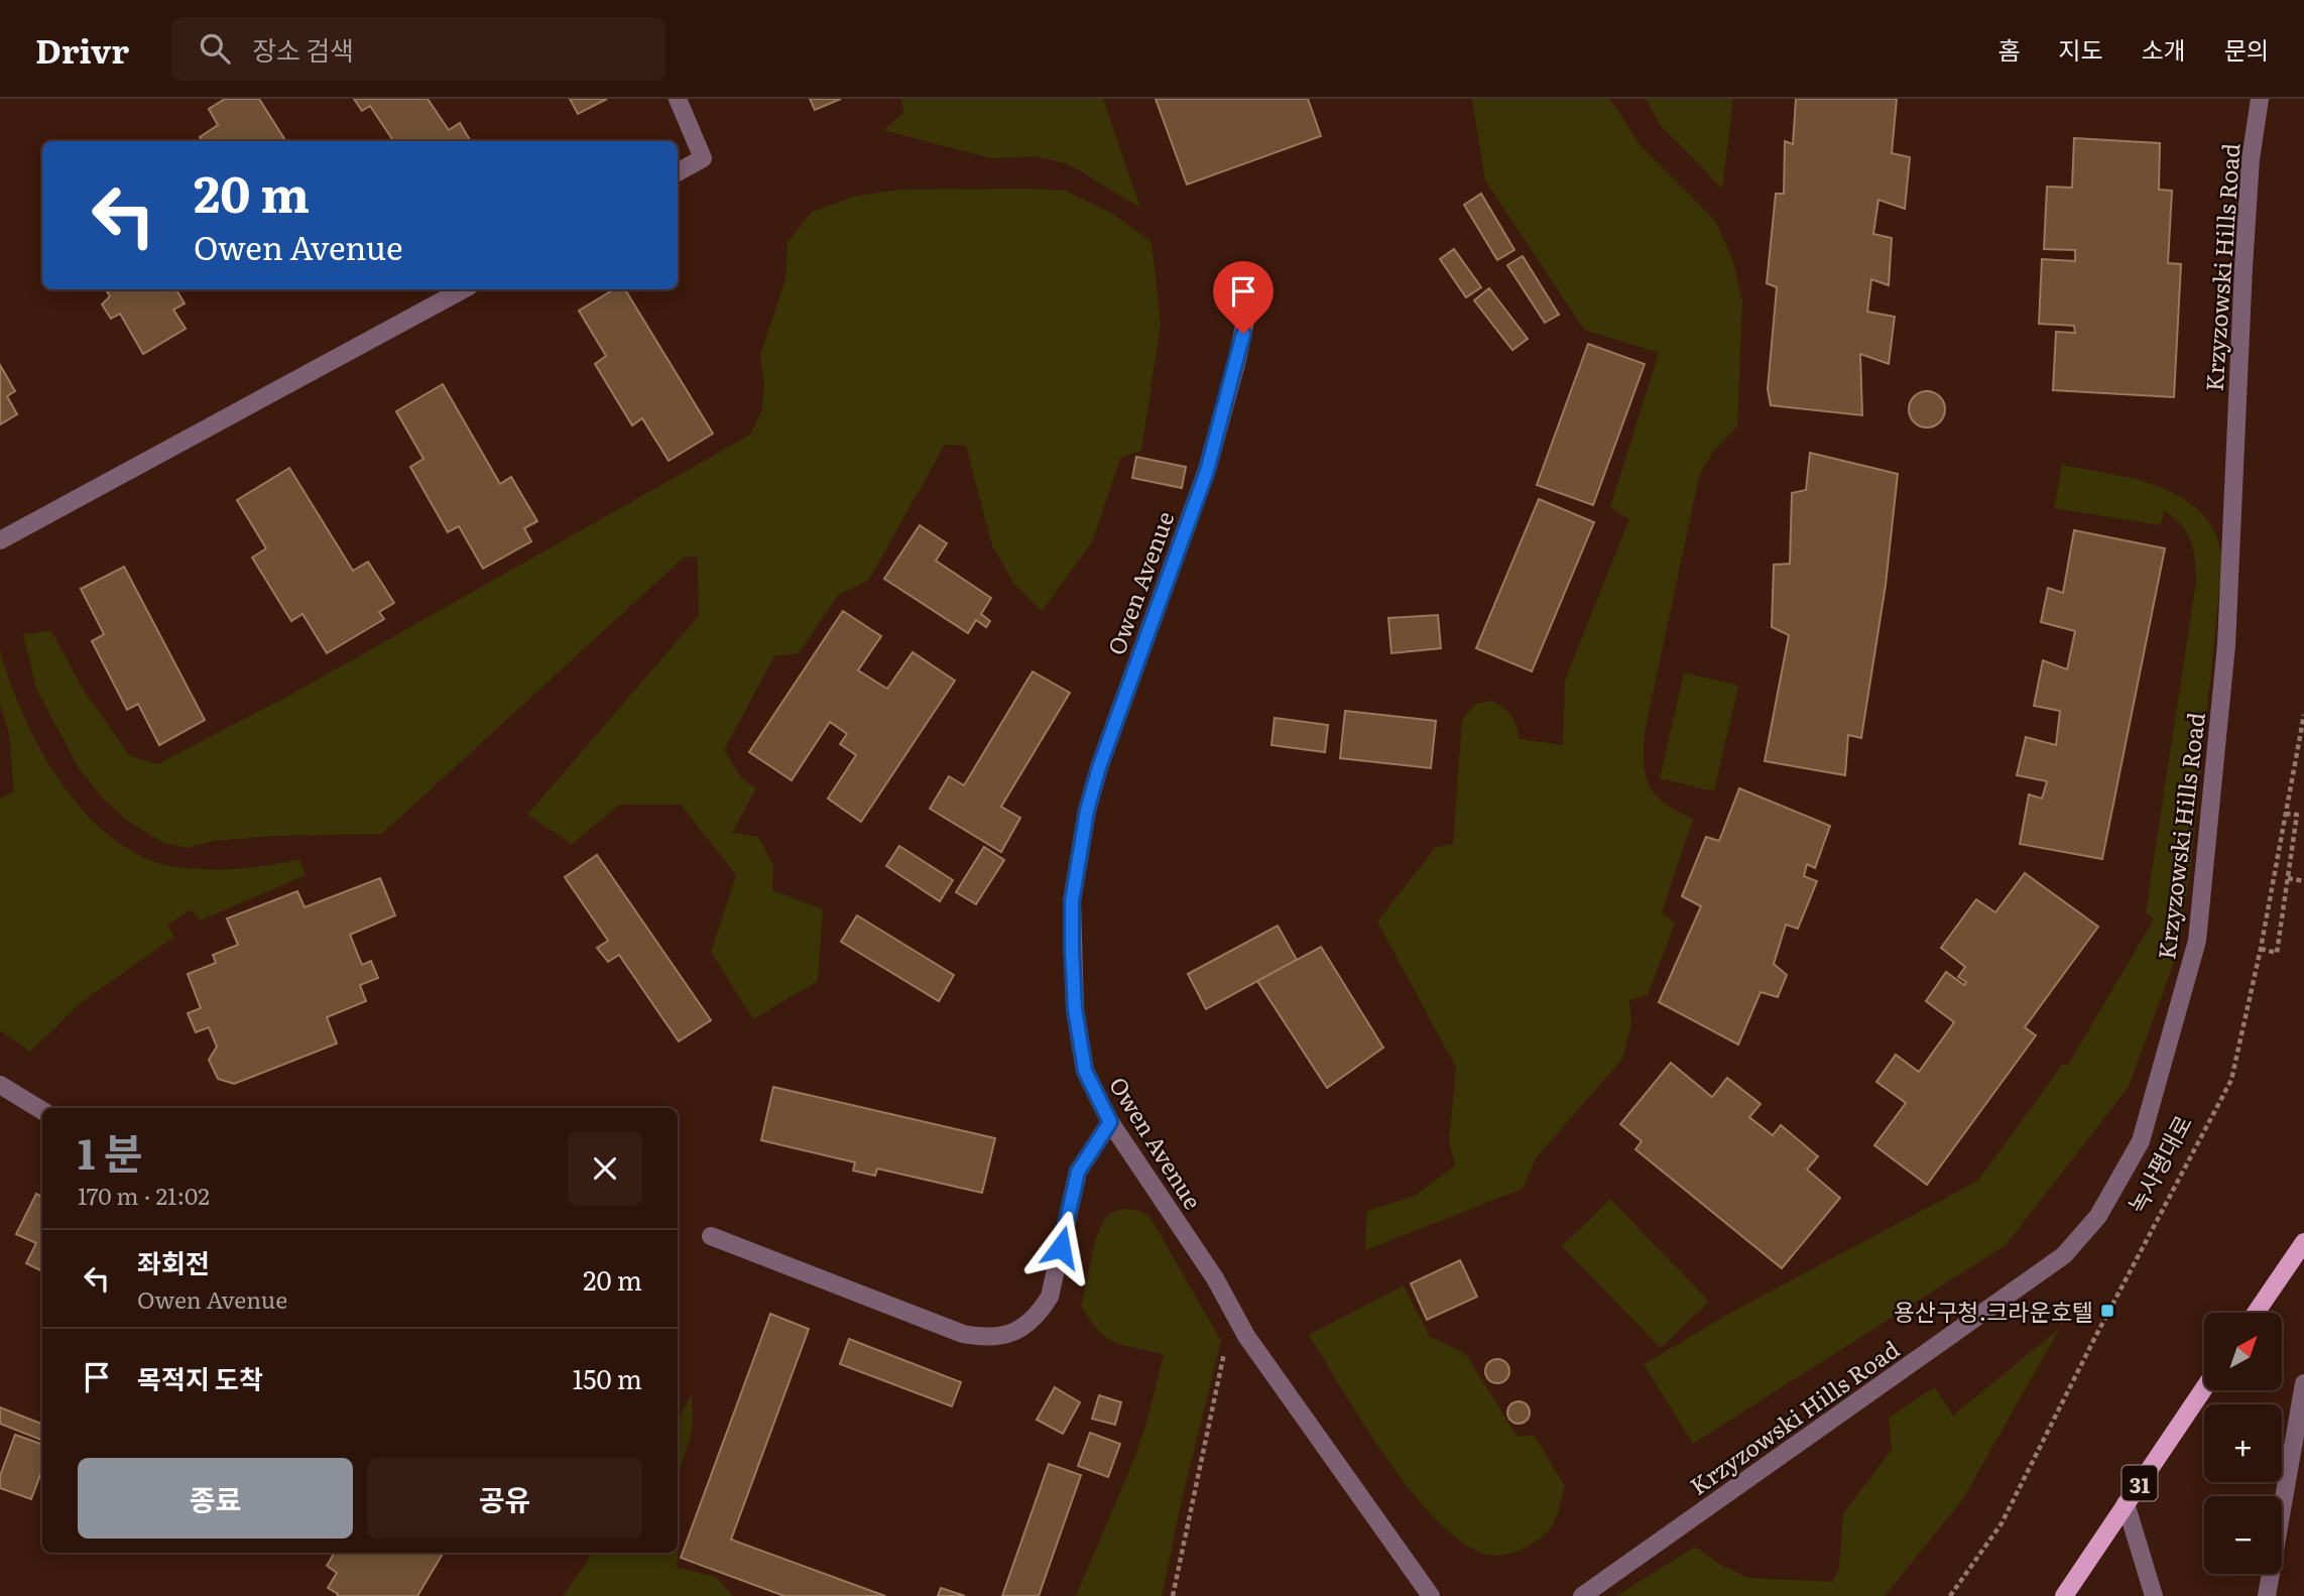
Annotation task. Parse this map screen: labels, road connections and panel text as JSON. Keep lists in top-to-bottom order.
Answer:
{
  "streets": {
    "main road": ["31"],
    "street": ["Krzyzowski Hills Road", "Owen Avenue"],
    "path": ["녹사평대로"]
  },
  "places": {
    "transit": ["용산구청.크라운호텔"]
  },
  "north": "top right",
  "page": {
    "header": "Drivr",
    "search": "장소 검색",
    "nav": [
      "홈",
      "지도",
      "소개",
      "문의"
    ],
    "turn": ["20 m", "Owen Avenue"],
    "heading": ["1 분", "170 m · 21:02"],
    "list": [
      {
        "name": "좌회전",
        "note": "Owen Avenue",
        "value": "20 m"
      },
      {
        "name": "목적지 도착",
        "value": "150 m"
      }
    ],
    "map_buttons": ["+", "−"],
    "buttons": ["종료", "공유"]
  }
}
